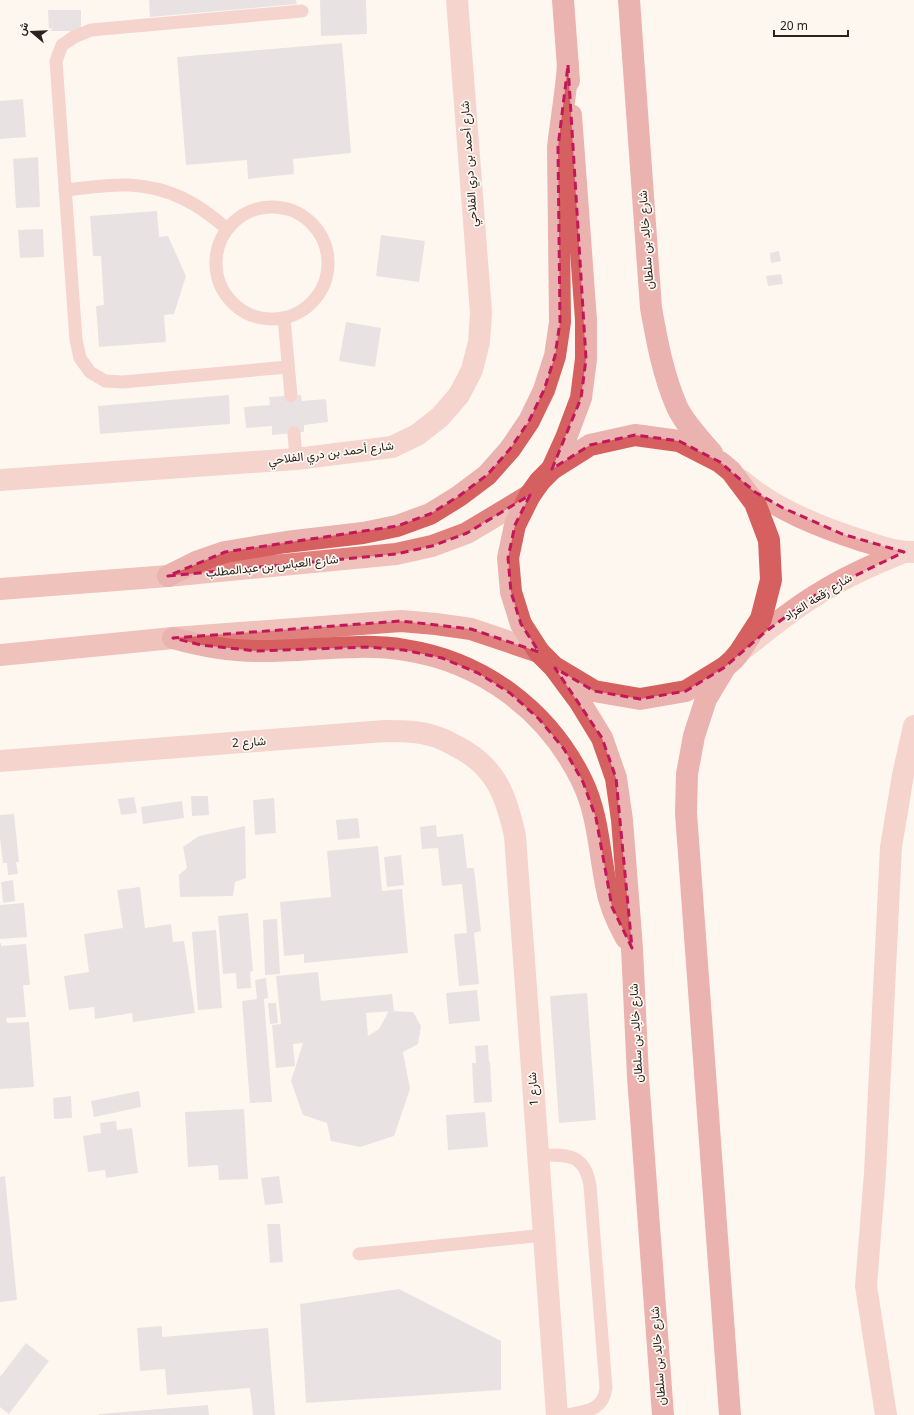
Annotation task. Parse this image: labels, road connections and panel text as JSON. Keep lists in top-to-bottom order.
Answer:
{
  "streets": {
    "main road": ["شارع خالِد بن سلطان"],
    "street": [
      "شارع أحمد بن دري الفلاحي",
      "شارع العباس بن عبدالمطلب",
      "شارع رَقعة العَراد",
      "شارع 2",
      "شارع 1"
    ]
  },
  "crossings": [
    ["شارع خالِد بن سلطان", "شارع رَقعة العَراد"],
    ["شارع 2", "شارع 1"]
  ],
  "scale_bar": "20 m",
  "north": "left"
}
